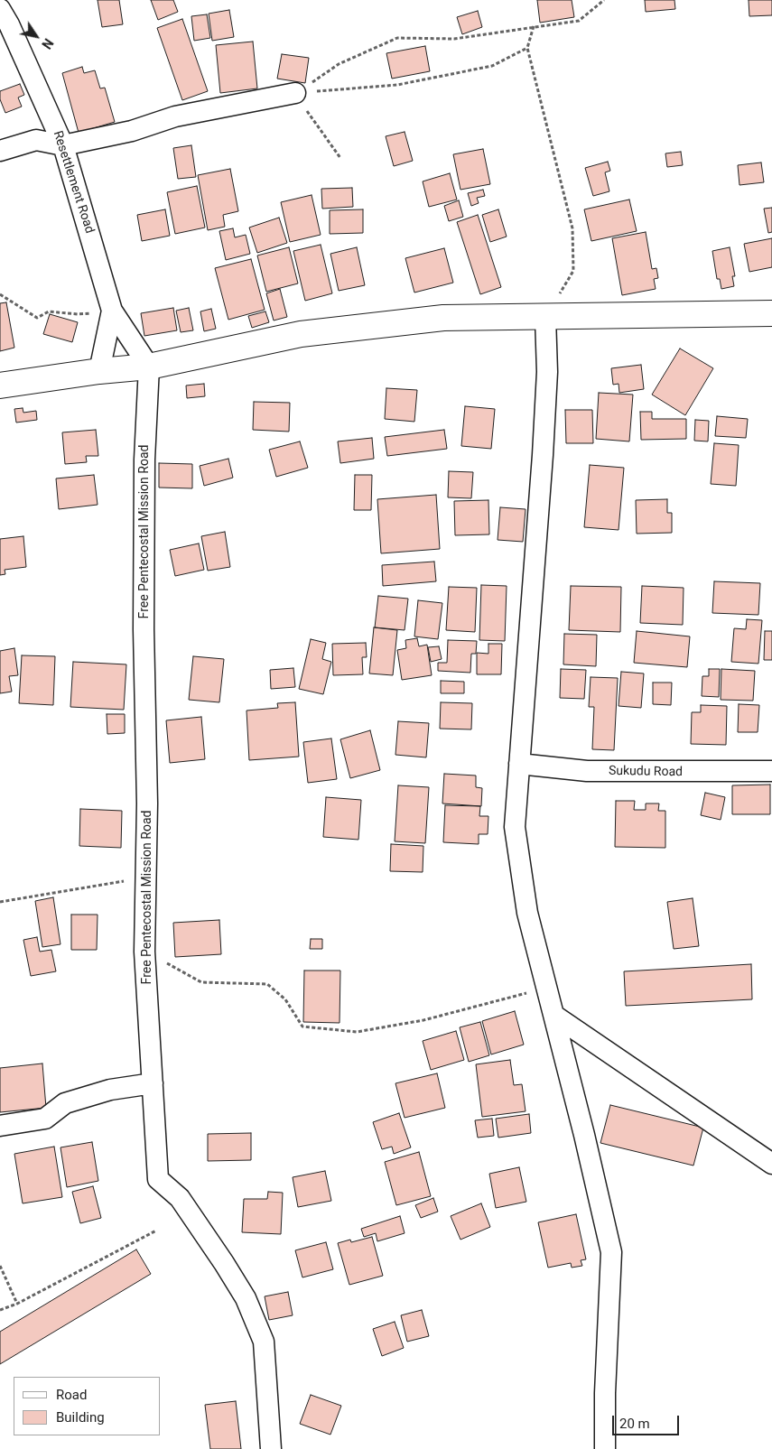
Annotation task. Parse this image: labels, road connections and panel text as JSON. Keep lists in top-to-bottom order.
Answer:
{
  "streets": {
    "street": ["Resettlement Road", "Free Pentecostal Mission Road", "Sukudu Road"]
  },
  "crossings": [
    ["Resettlement Road", "Free Pentecostal Mission Road"]
  ],
  "legend": ["Road", "Building"],
  "scale_bar": "20 m",
  "north": "bottom right"
}
